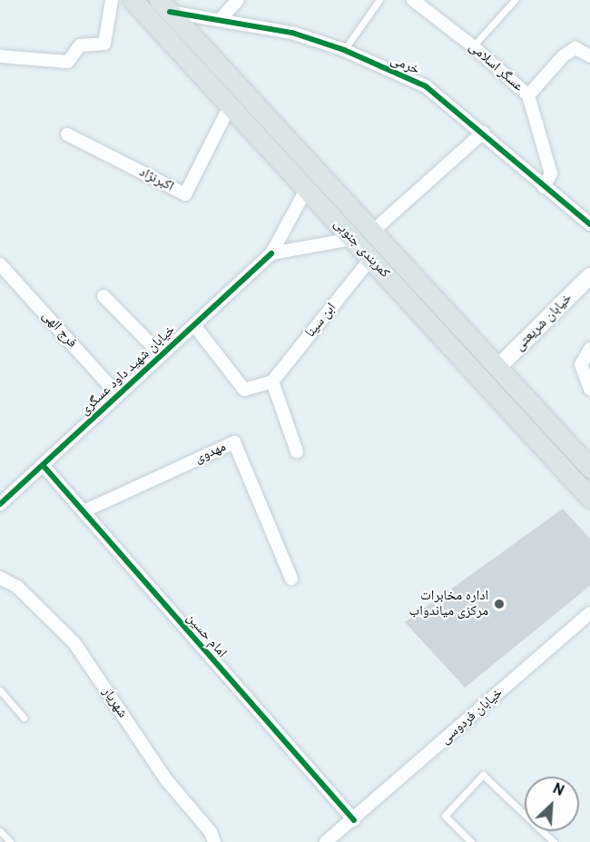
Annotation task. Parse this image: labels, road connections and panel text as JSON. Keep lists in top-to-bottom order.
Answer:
{
  "streets": {
    "main road": ["کمربندی جنوبی", "خیابان شریعتی"],
    "street": [
      "خرمی",
      "عسگر اسلامی",
      "اکبرنژاد",
      "ابن سینا",
      "فرج الهی",
      "خیابان شهید داود عسگری",
      "مهدوی",
      "امام حسین",
      "شهریار",
      "خیابان فردوسی"
    ]
  },
  "crossings": [
    ["خرمی", "عسگر اسلامی"],
    ["خرمی", "کمربندی جنوبی"],
    ["اکبرنژاد", "کمربندی جنوبی"],
    ["کمربندی جنوبی", "ابن سینا"],
    ["کمربندی جنوبی", "خیابان شریعتی"],
    ["فرج الهی", "خیابان شهید داود عسگری"],
    ["خیابان شهید داود عسگری", "امام حسین"],
    ["مهدوی", "امام حسین"],
    ["امام حسین", "خیابان فردوسی"]
  ],
  "places": ["اداره مخابرات مرکزی میاندواب"],
  "north": "top right"
}
